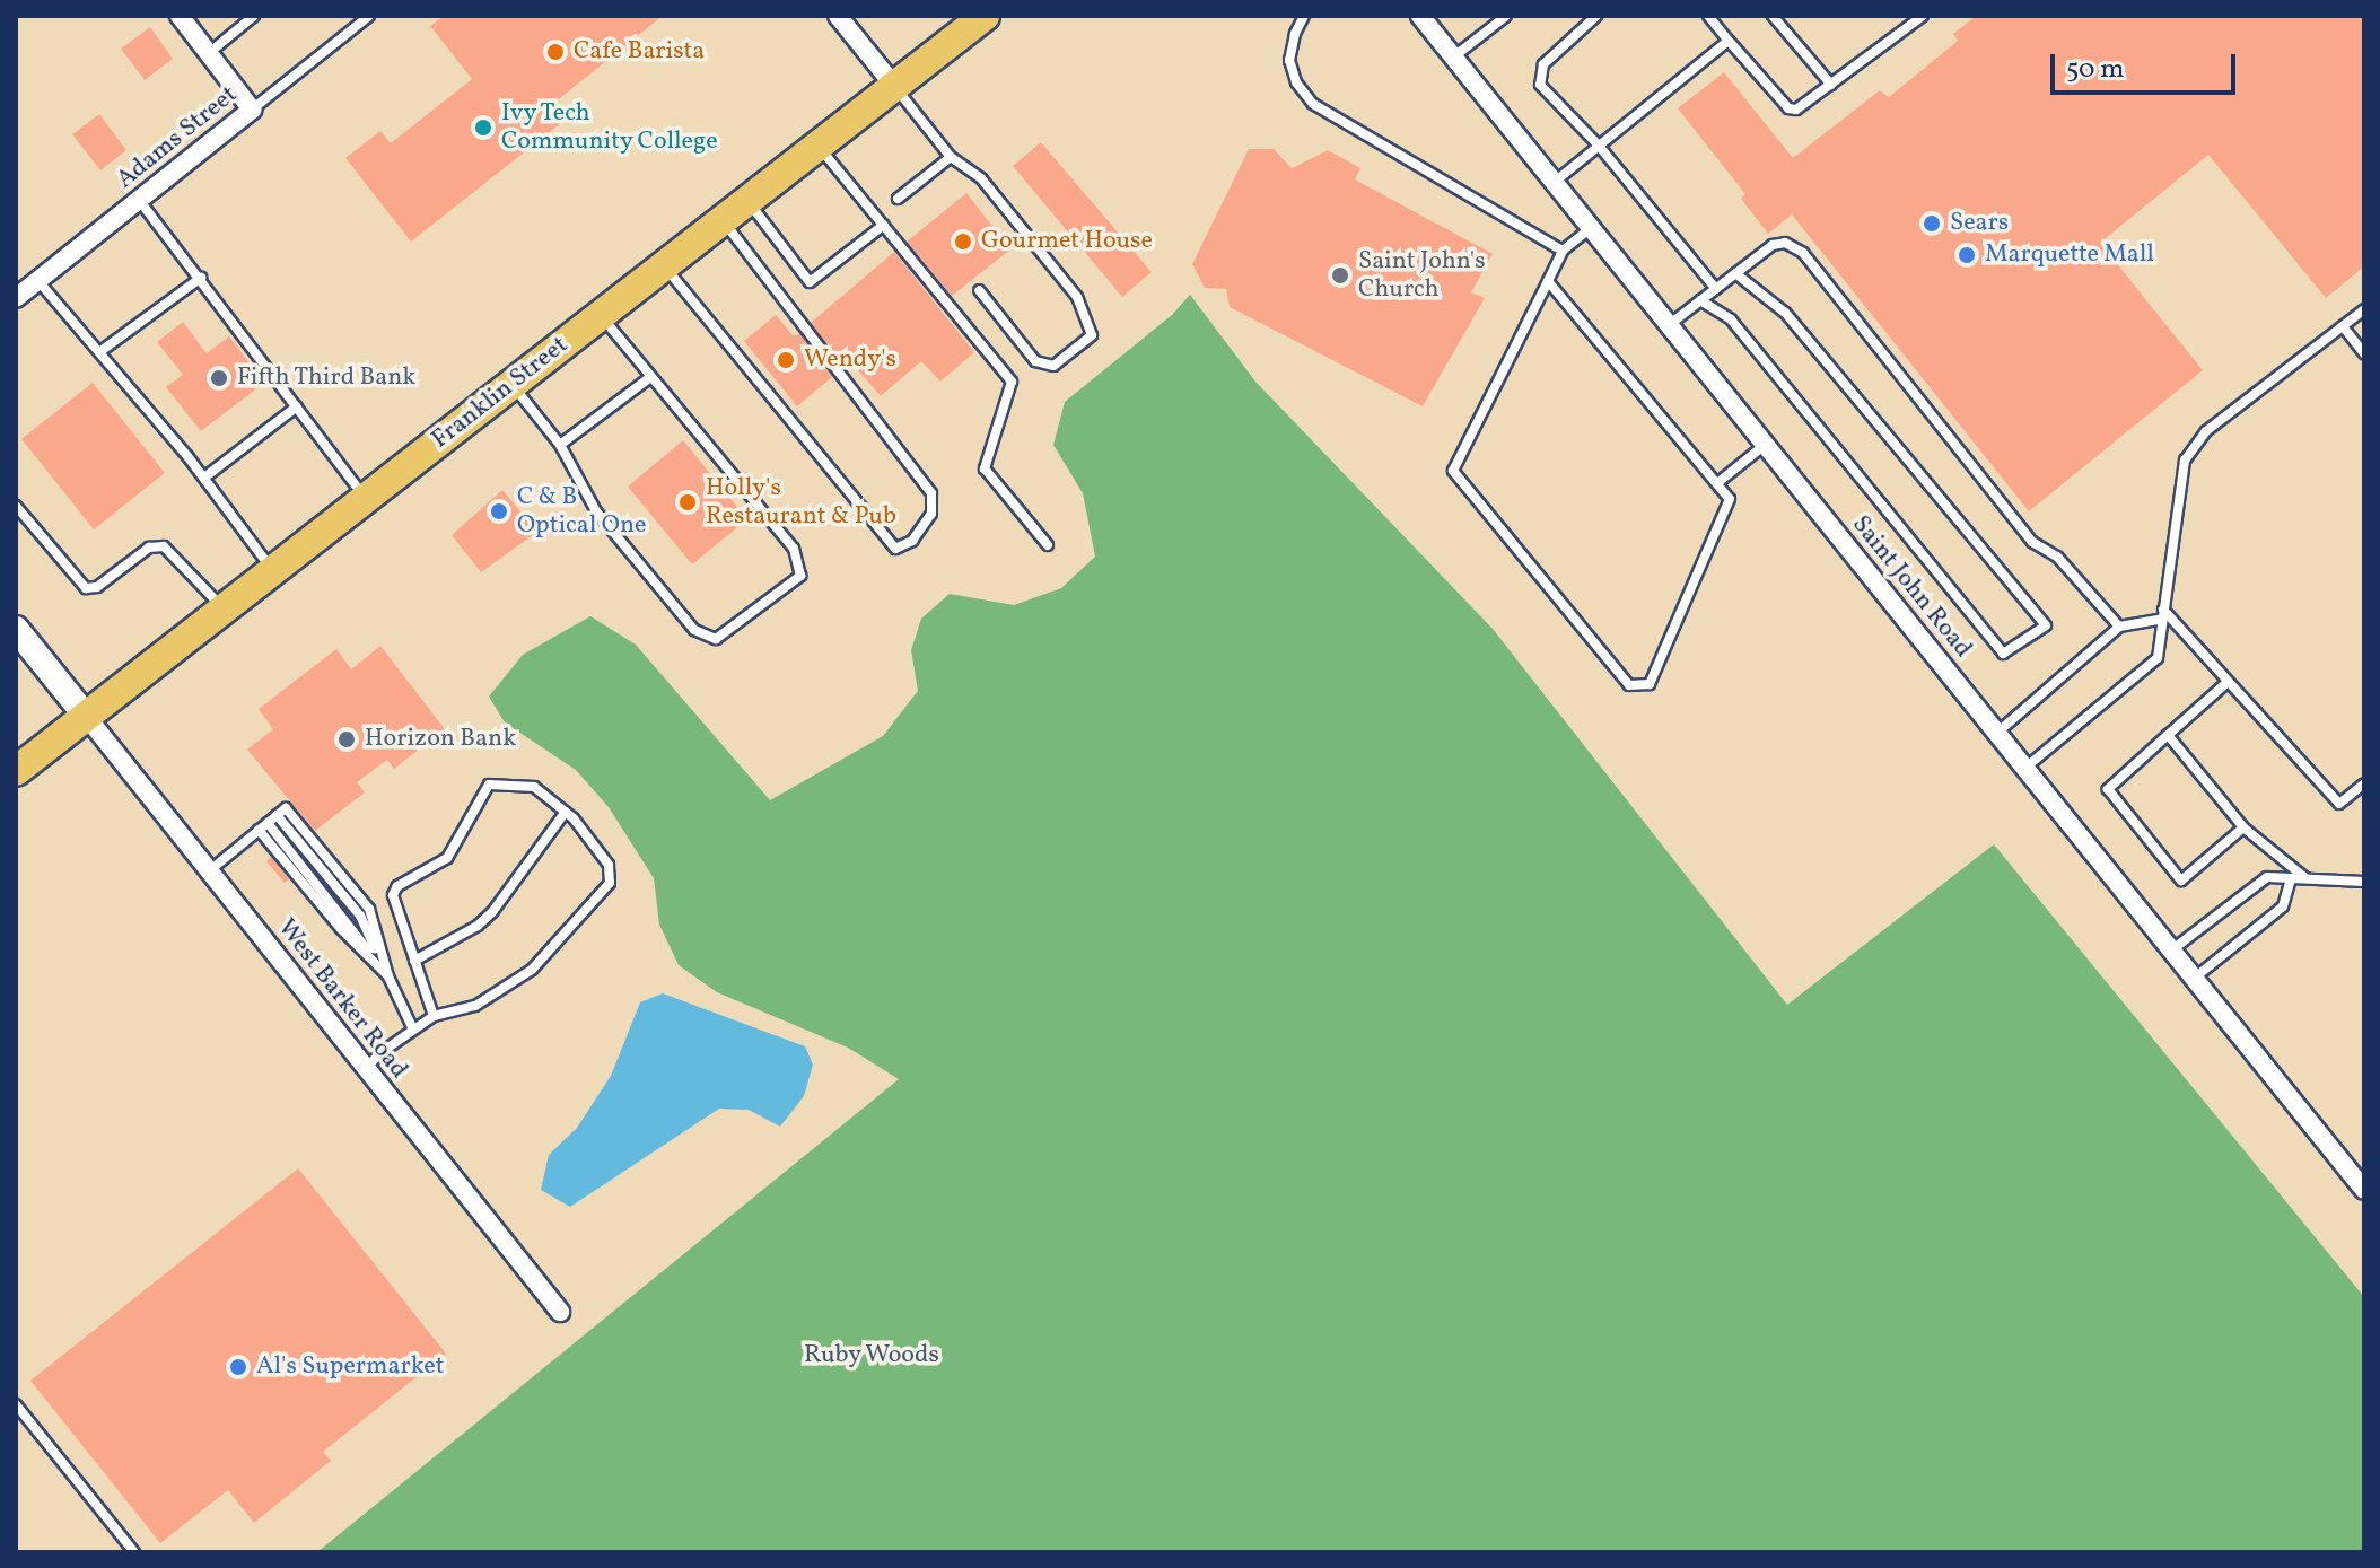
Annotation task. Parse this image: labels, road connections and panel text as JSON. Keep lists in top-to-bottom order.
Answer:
{
  "streets": {
    "main road": ["Franklin Street"],
    "street": ["Adams Street", "Saint John Road", "West Barker Road"]
  },
  "crossings": [
    ["Franklin Street", "West Barker Road"]
  ],
  "parks": ["Ruby Woods"],
  "places": [
    "Cafe Barista",
    "Ivy Tech Community College",
    "Sears",
    "Gourmet House",
    "Marquette Mall",
    "Saint John's Church",
    "Wendy's",
    "Fifth Third Bank",
    "Holly's Restaurant & Pub",
    "C & B Optical One",
    "Horizon Bank",
    "Al's Supermarket"
  ],
  "scale_bar": "50 m"
}
